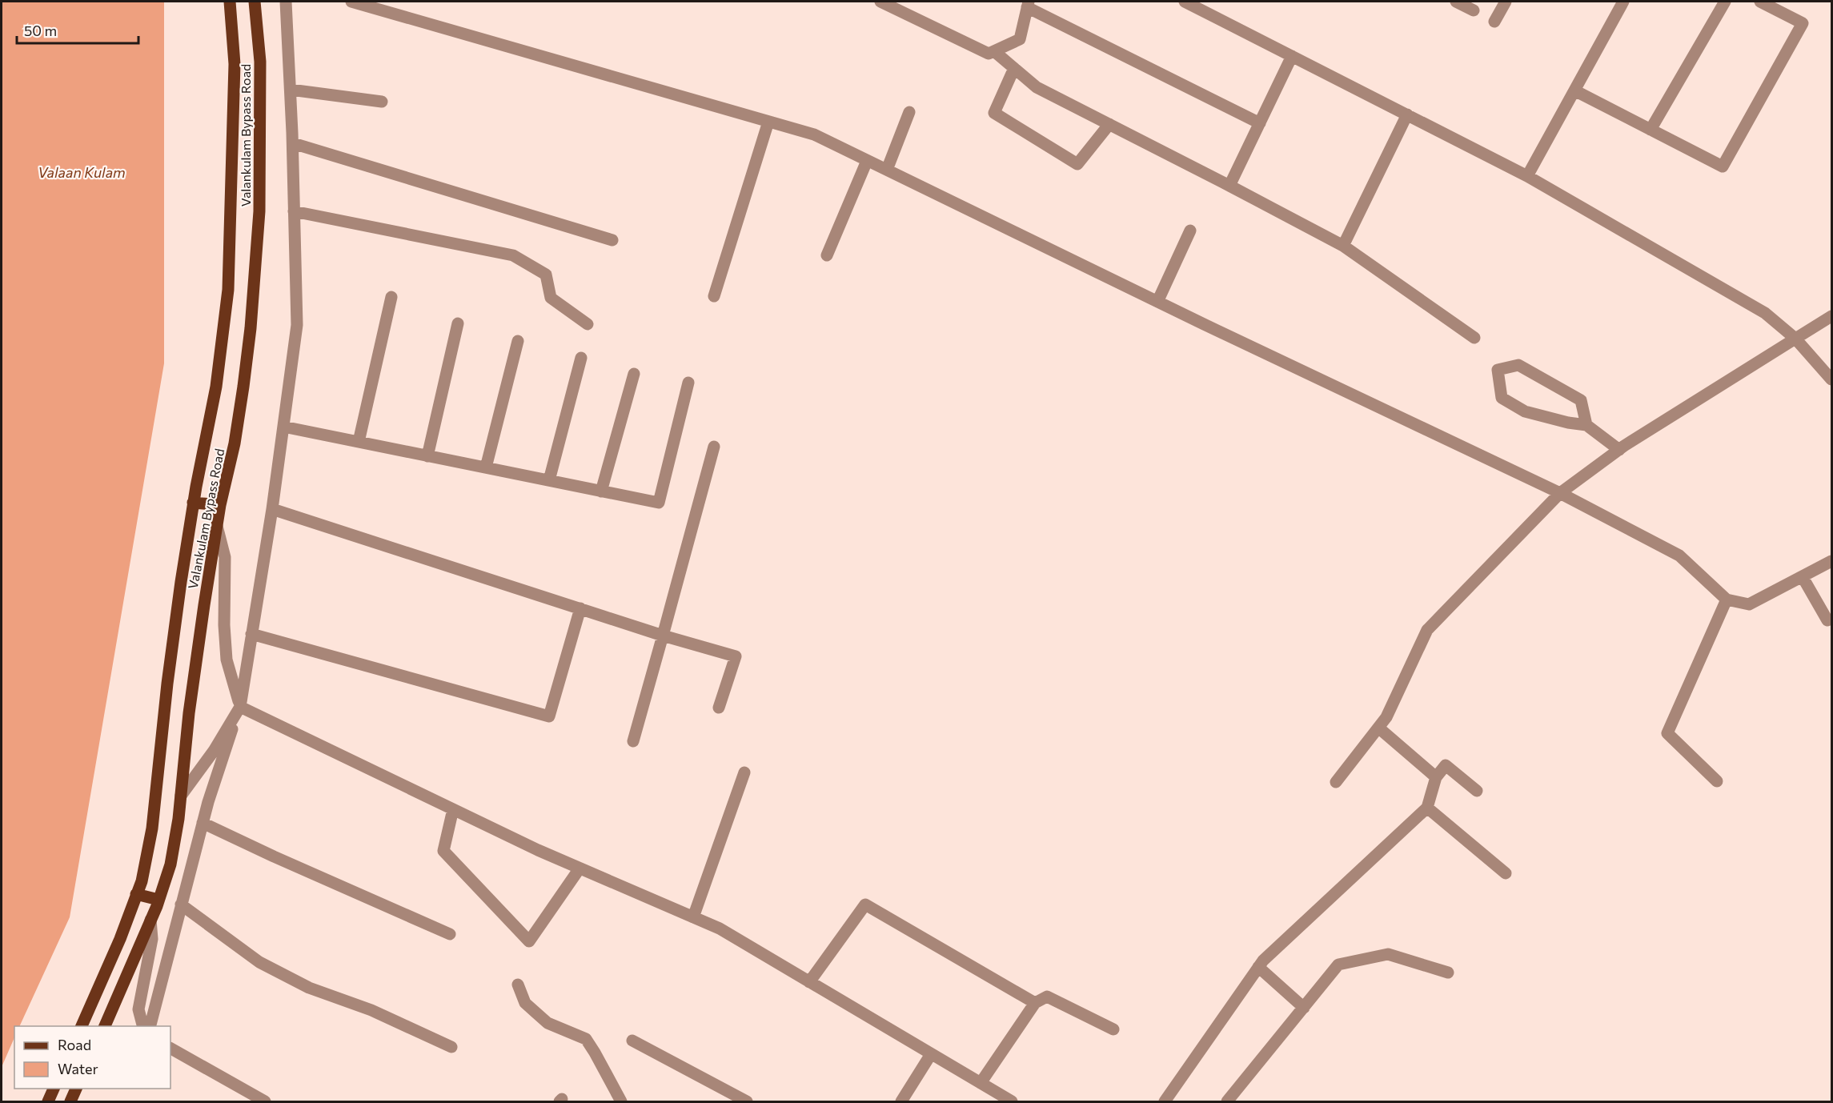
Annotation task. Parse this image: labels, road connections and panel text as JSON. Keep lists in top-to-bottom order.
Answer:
{
  "streets": {
    "main road": ["Valankulam Bypass Road"]
  },
  "water": ["Valaan Kulam"],
  "legend": ["Road", "Water"],
  "scale_bar": "50 m"
}
